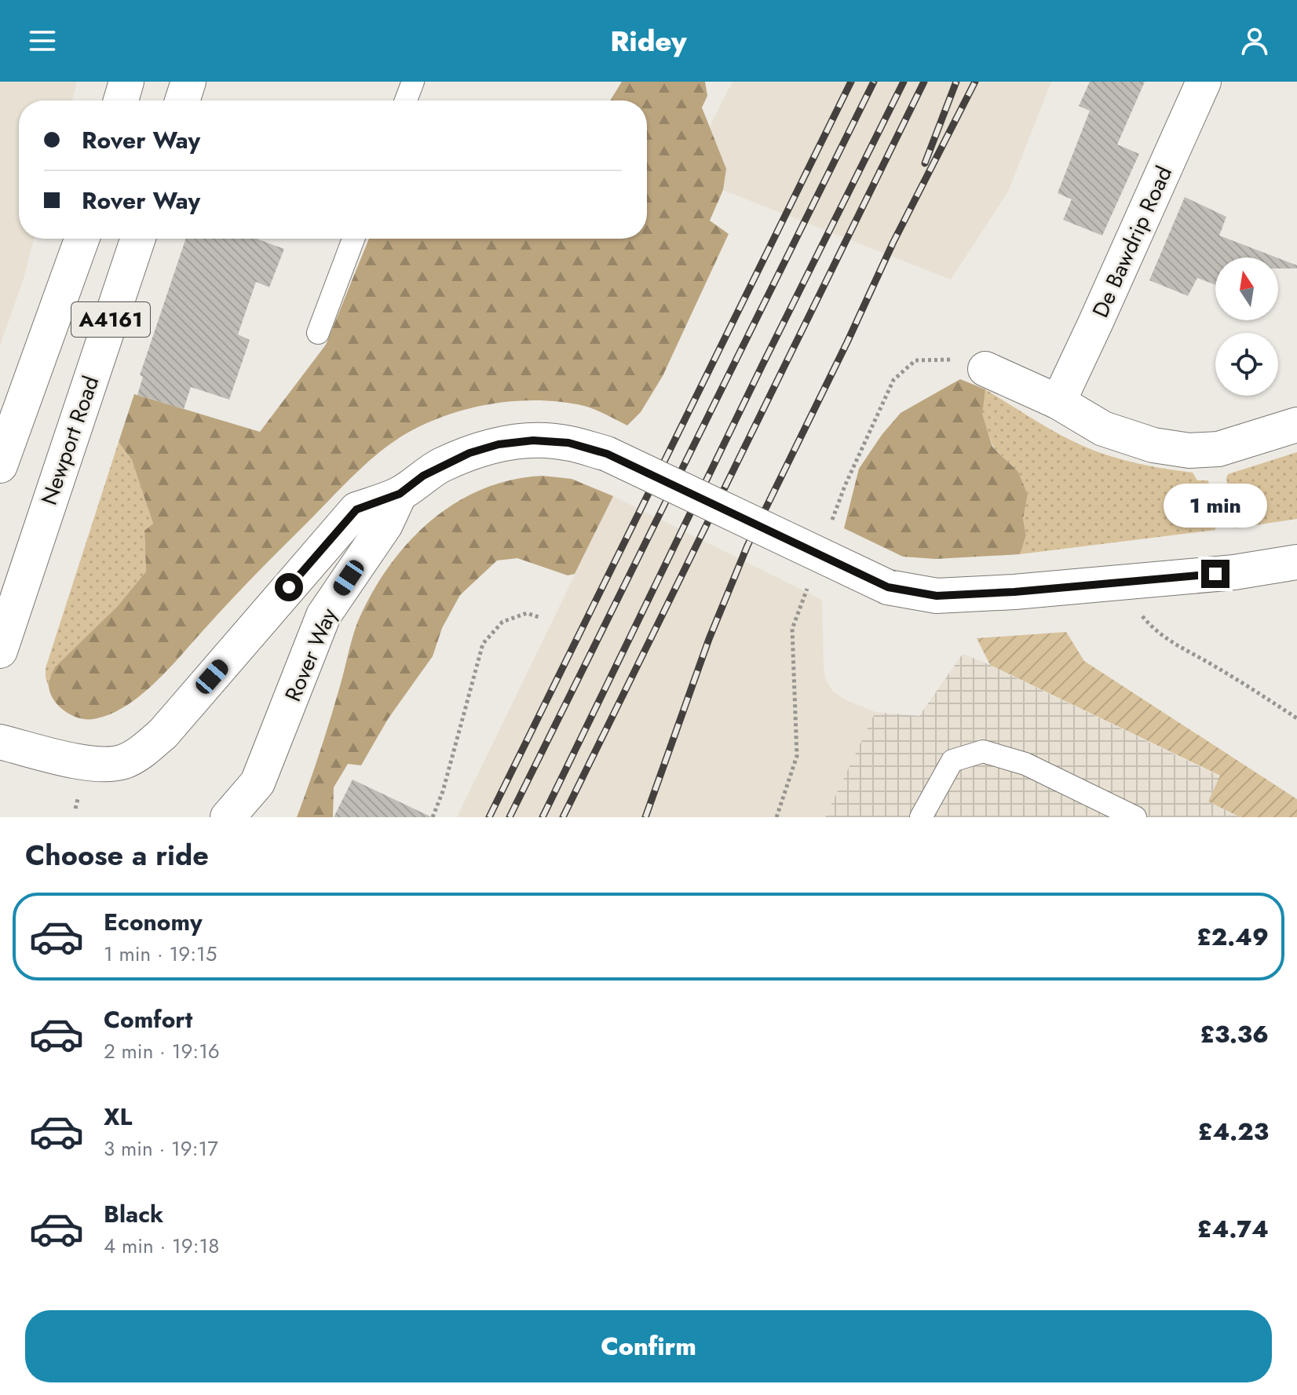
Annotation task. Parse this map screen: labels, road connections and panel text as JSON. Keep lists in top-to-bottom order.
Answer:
{
  "streets": {
    "street": [
      "De Bawdrip Road",
      "A4161",
      "Newport Road",
      "Rover Way"
    ]
  },
  "north": "top",
  "page": {
    "header": "Ridey",
    "banner": ["Rover Way", "Rover Way"],
    "bubble": "1 min",
    "heading": "Choose a ride",
    "list": [
      {
        "name": "Economy",
        "note": "1 min · 19:15",
        "value": "£2.49"
      },
      {
        "name": "Comfort",
        "note": "2 min · 19:16",
        "value": "£3.36"
      },
      {
        "name": "XL",
        "note": "3 min · 19:17",
        "value": "£4.23"
      },
      {
        "name": "Black",
        "note": "4 min · 19:18",
        "value": "£4.74"
      }
    ],
    "buttons": "Confirm"
  }
}
